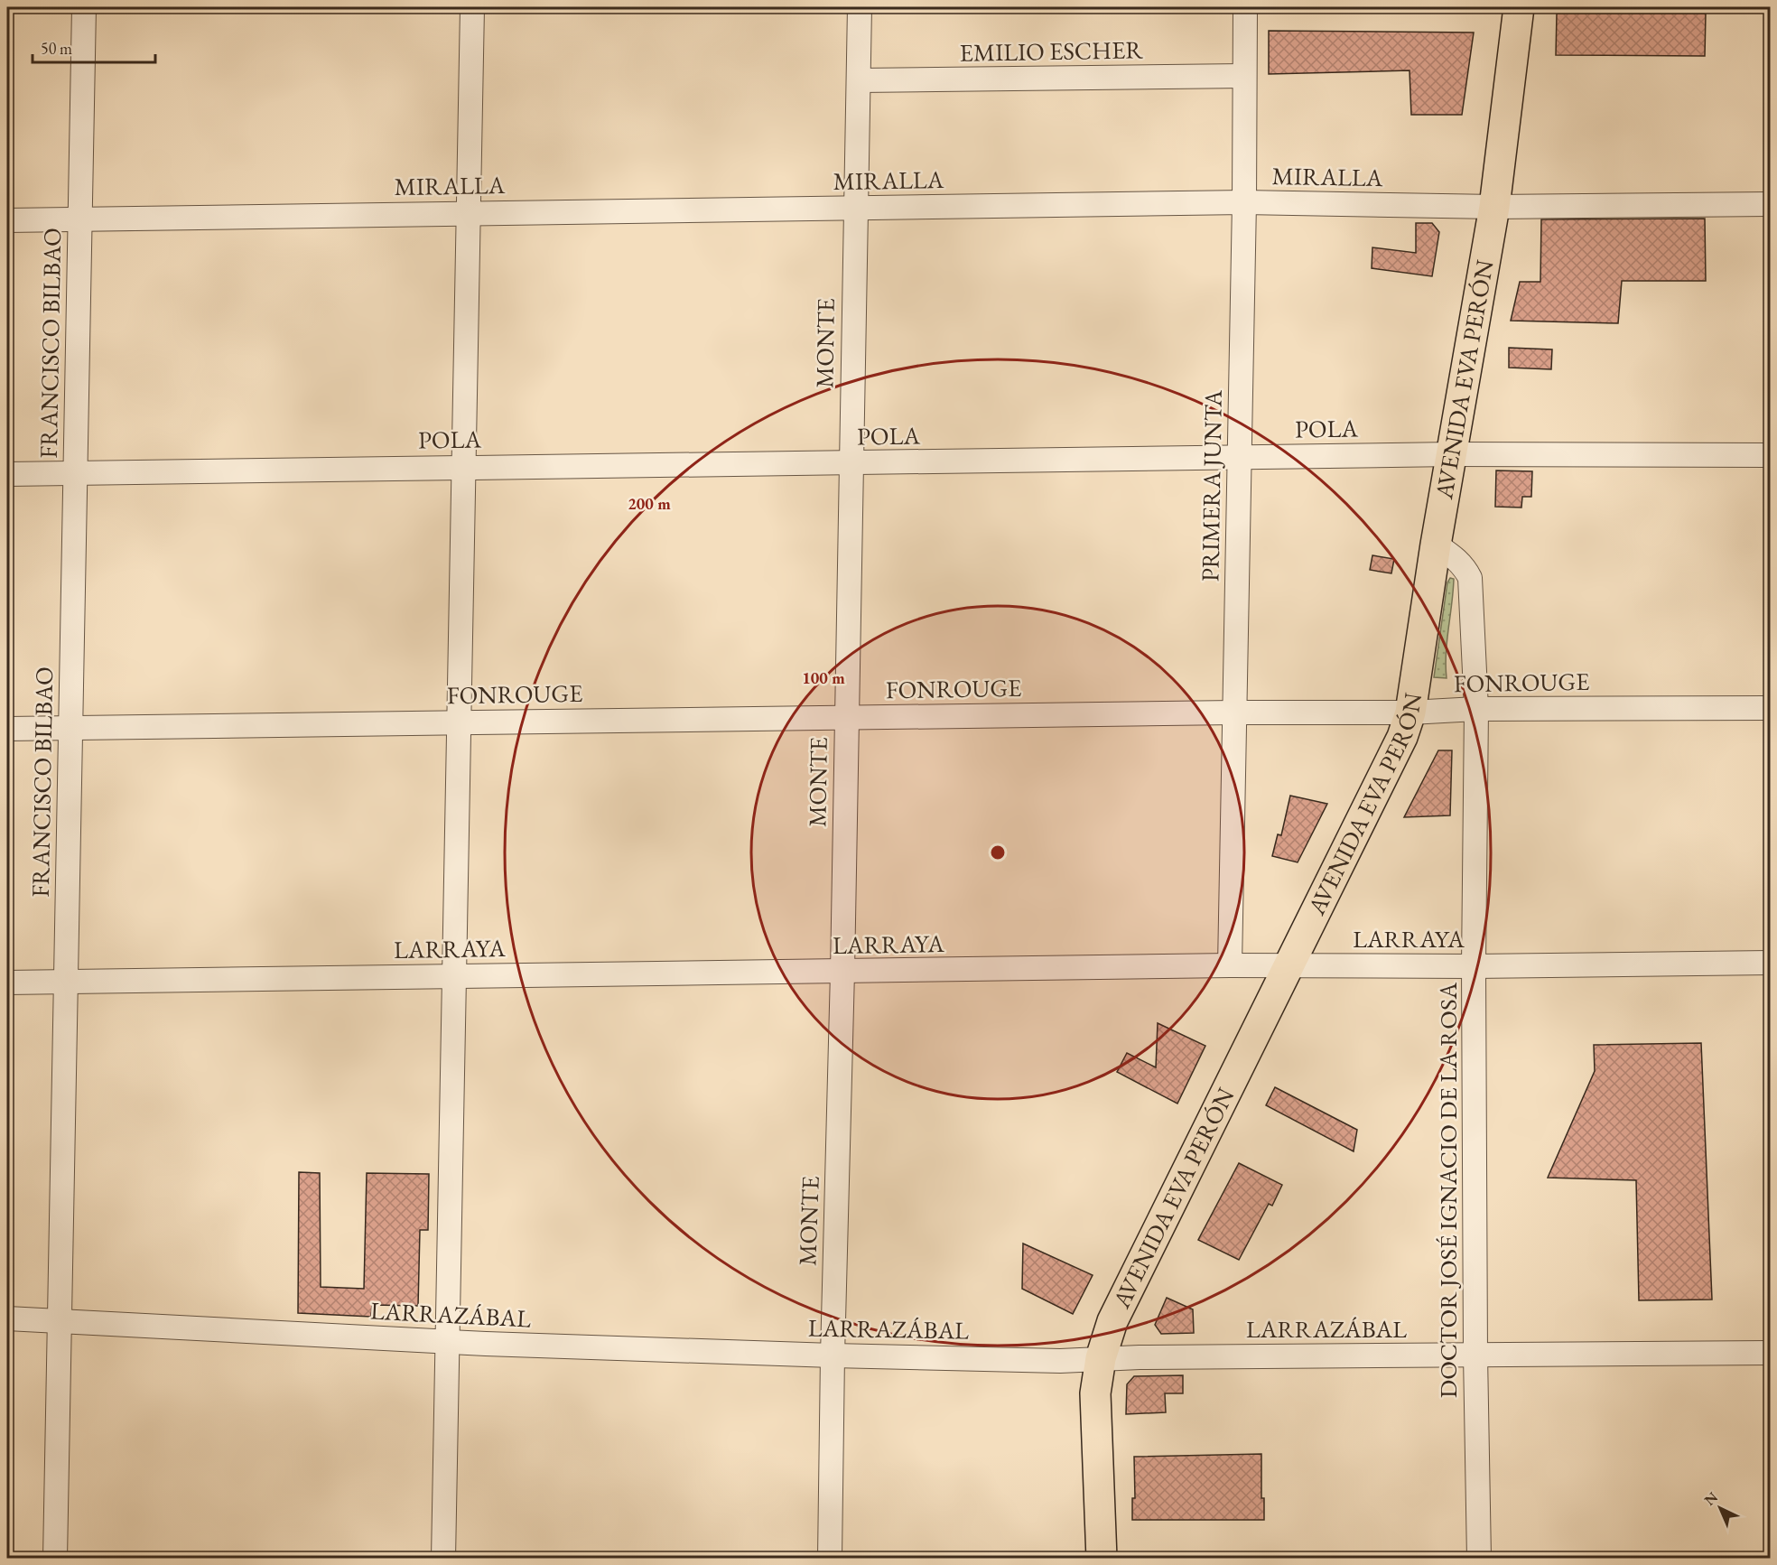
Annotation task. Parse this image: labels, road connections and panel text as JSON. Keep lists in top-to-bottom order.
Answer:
{
  "streets": {
    "main road": ["AVENIDA EVA PERÓN"],
    "street": [
      "EMILIO ESCHER",
      "MIRALLA",
      "FRANCISCO BILBAO",
      "MONTE",
      "POLA",
      "PRIMERA JUNTA",
      "FONROUGE",
      "LARRAYA",
      "DOCTOR JOSÉ IGNACIO DE LA ROSA",
      "LARRAZÁBAL"
    ]
  },
  "crossings": [
    ["EMILIO ESCHER", "MONTE"],
    ["EMILIO ESCHER", "PRIMERA JUNTA"],
    ["MIRALLA", "FRANCISCO BILBAO"],
    ["MIRALLA", "MONTE"],
    ["MIRALLA", "AVENIDA EVA PERÓN"],
    ["MIRALLA", "PRIMERA JUNTA"],
    ["FRANCISCO BILBAO", "POLA"],
    ["FRANCISCO BILBAO", "FONROUGE"],
    ["FRANCISCO BILBAO", "LARRAYA"],
    ["FRANCISCO BILBAO", "LARRAZÁBAL"],
    ["MONTE", "POLA"],
    ["MONTE", "FONROUGE"],
    ["MONTE", "LARRAYA"],
    ["MONTE", "LARRAZÁBAL"],
    ["AVENIDA EVA PERÓN", "POLA"],
    ["AVENIDA EVA PERÓN", "FONROUGE"],
    ["AVENIDA EVA PERÓN", "LARRAYA"],
    ["AVENIDA EVA PERÓN", "DOCTOR JOSÉ IGNACIO DE LA ROSA"],
    ["AVENIDA EVA PERÓN", "LARRAZÁBAL"],
    ["POLA", "PRIMERA JUNTA"],
    ["PRIMERA JUNTA", "FONROUGE"],
    ["PRIMERA JUNTA", "LARRAYA"],
    ["FONROUGE", "DOCTOR JOSÉ IGNACIO DE LA ROSA"],
    ["LARRAYA", "DOCTOR JOSÉ IGNACIO DE LA ROSA"],
    ["DOCTOR JOSÉ IGNACIO DE LA ROSA", "LARRAZÁBAL"]
  ],
  "scale_bar": "50 m",
  "north": "top left",
  "rings": ["200 m", "100 m"]
}
